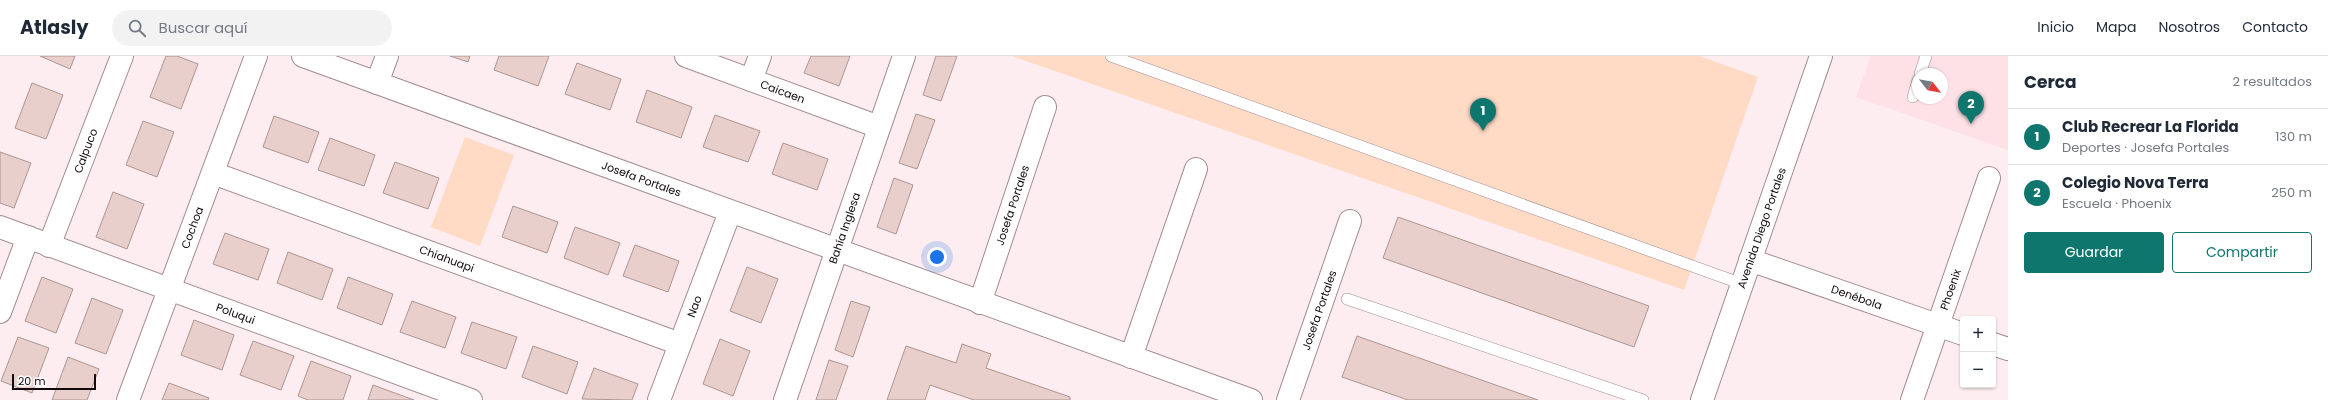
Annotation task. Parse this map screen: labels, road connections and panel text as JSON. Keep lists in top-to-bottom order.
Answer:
{
  "streets": {
    "street": [
      "Caicaen",
      "Calpuco",
      "Josefa Portales",
      "Cochoa",
      "Bahía Inglesa",
      "Avenida Diego Portales",
      "Chiahuapi",
      "Phoenix",
      "Denébola",
      "Nao",
      "Poluqui"
    ]
  },
  "crossings": [
    ["Caicaen", "Bahía Inglesa"],
    ["Calpuco", "Poluqui"],
    ["Josefa Portales", "Bahía Inglesa"],
    ["Josefa Portales", "Nao"],
    ["Cochoa", "Chiahuapi"],
    ["Cochoa", "Poluqui"],
    ["Avenida Diego Portales", "Denébola"],
    ["Chiahuapi", "Nao"],
    ["Phoenix", "Denébola"]
  ],
  "scale_bar": "20 m",
  "north": "bottom right",
  "page": {
    "header": "Atlasly",
    "search": "Buscar aquí",
    "nav": [
      "Inicio",
      "Mapa",
      "Nosotros",
      "Contacto"
    ],
    "heading": ["Cerca", "2 resultados"],
    "pins": ["2", "1"],
    "list": [
      {
        "mark": "1",
        "name": "Club Recrear La Florida",
        "note": "Deportes · Josefa Portales",
        "value": "130 m"
      },
      {
        "mark": "2",
        "name": "Colegio Nova Terra",
        "note": "Escuela · Phoenix",
        "value": "250 m"
      }
    ],
    "buttons": ["Guardar", "Compartir"],
    "map_buttons": ["+", "−"],
    "scale": "20 m"
  }
}
